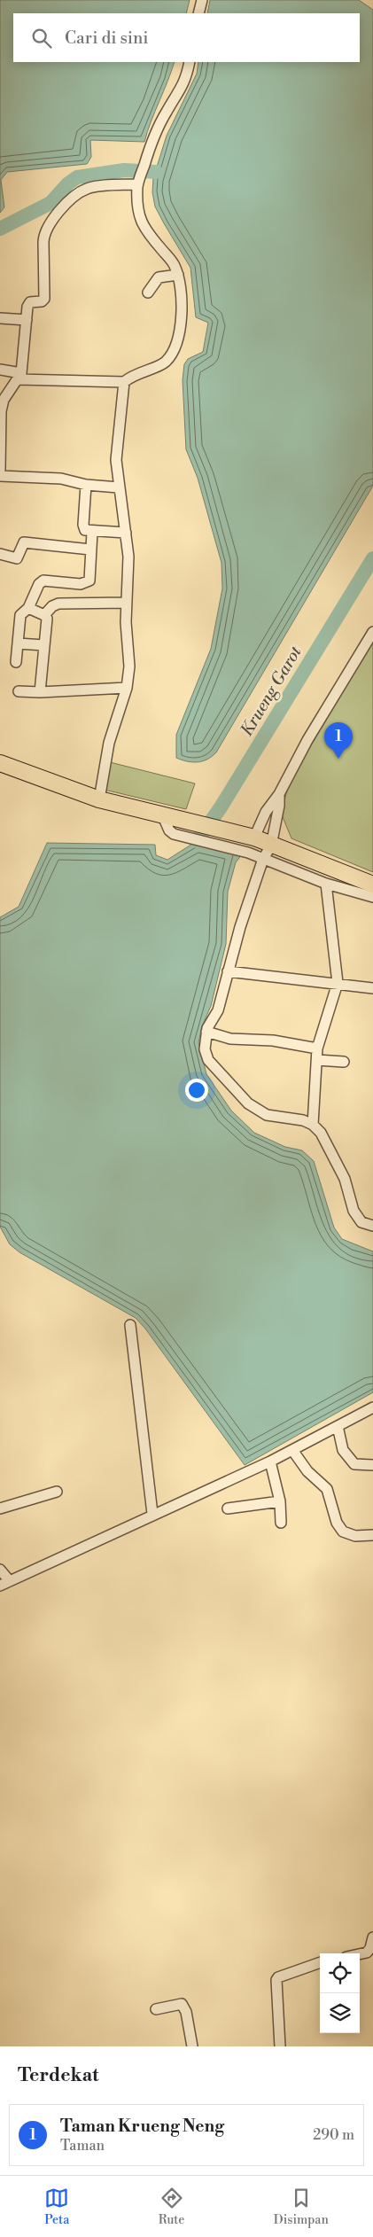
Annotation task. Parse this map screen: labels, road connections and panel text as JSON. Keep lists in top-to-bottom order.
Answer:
{
  "water": ["Krueng Garot"],
  "page": {
    "search": "Cari di sini",
    "pins": "1",
    "heading": "Terdekat",
    "list": [
      {
        "mark": "1",
        "name": "Taman Krueng Neng",
        "note": "Taman",
        "value": "290 m"
      }
    ],
    "nav": ["Peta", "Rute", "Disimpan"]
  }
}
